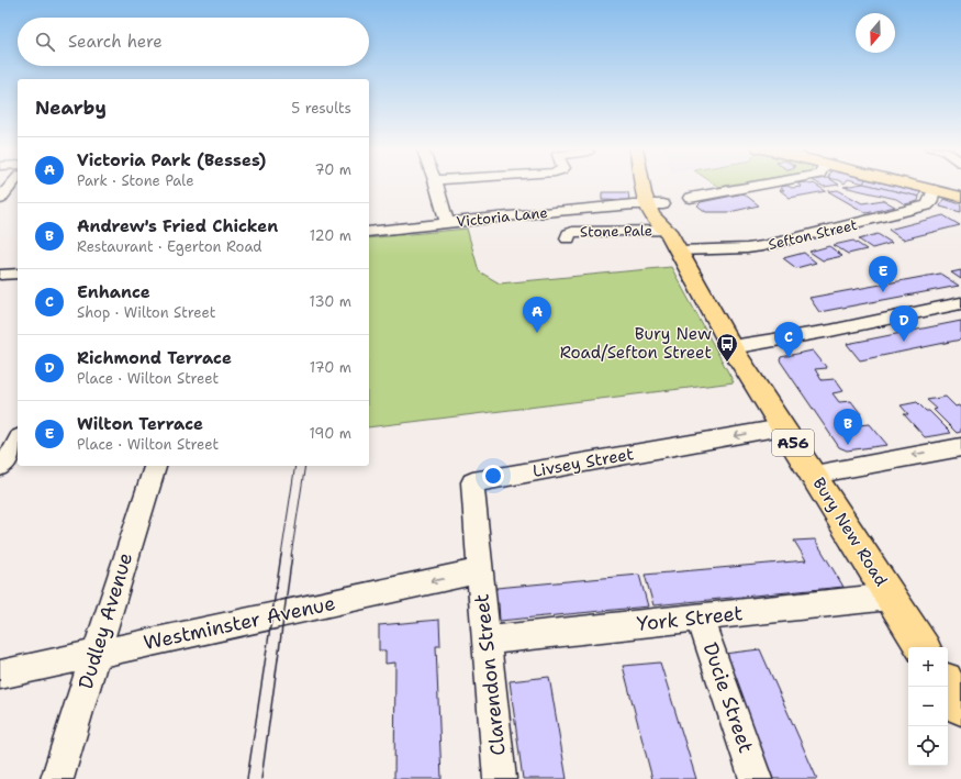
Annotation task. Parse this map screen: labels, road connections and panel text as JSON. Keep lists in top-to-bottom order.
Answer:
{
  "streets": {
    "main road": ["A56", "Bury New Road"],
    "street": [
      "Victoria Lane",
      "Stone Pale",
      "Sefton Street",
      "Livsey Street",
      "York Street",
      "Dudley Avenue",
      "Westminster Avenue",
      "Clarendon Street",
      "Ducie Street"
    ]
  },
  "crossings": [
    ["Victoria Lane", "Bury New Road"],
    ["Stone Pale", "Sefton Street"],
    ["Stone Pale", "Bury New Road"],
    ["Sefton Street", "Bury New Road"],
    ["Livsey Street", "Bury New Road"],
    ["Livsey Street", "Westminster Avenue"],
    ["Livsey Street", "Clarendon Street"],
    ["Bury New Road", "York Street"],
    ["York Street", "Clarendon Street"],
    ["York Street", "Ducie Street"],
    ["Dudley Avenue", "Westminster Avenue"],
    ["Westminster Avenue", "Clarendon Street"]
  ],
  "one_way": ["Livsey Street", "Westminster Avenue"],
  "places": {
    "bus stop": ["Bury New Road/Sefton Street"]
  },
  "north": "bottom",
  "page": {
    "search": "Search here",
    "heading": ["Nearby", "5 results"],
    "list": [
      {
        "mark": "A",
        "name": "Victoria Park (Besses)",
        "note": "Park · Stone Pale",
        "value": "70 m"
      },
      {
        "mark": "B",
        "name": "Andrew's Fried Chicken",
        "note": "Restaurant · Egerton Road",
        "value": "120 m"
      },
      {
        "mark": "C",
        "name": "Enhance",
        "note": "Shop · Wilton Street",
        "value": "130 m"
      },
      {
        "mark": "D",
        "name": "Richmond Terrace",
        "note": "Place · Wilton Street",
        "value": "170 m"
      },
      {
        "mark": "E",
        "name": "Wilton Terrace",
        "note": "Place · Wilton Street",
        "value": "190 m"
      }
    ],
    "pins": [
      "E",
      "A",
      "D",
      "C",
      "B"
    ],
    "map_buttons": ["+", "−"]
  }
}
